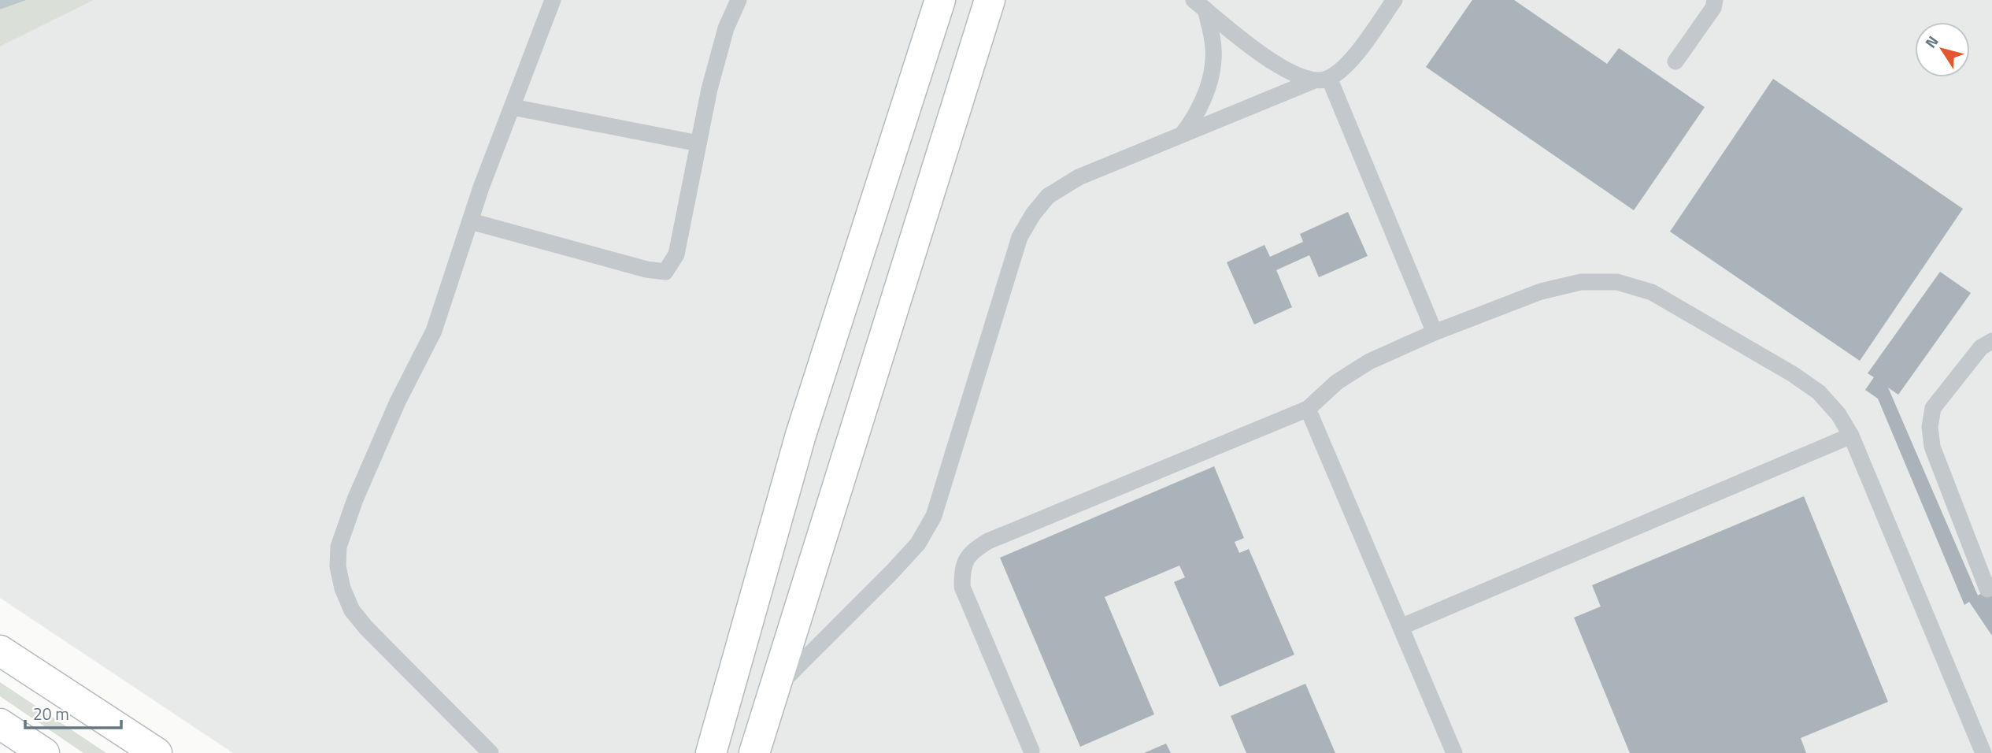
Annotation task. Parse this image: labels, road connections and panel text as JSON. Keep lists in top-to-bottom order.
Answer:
{
  "scale_bar": "20 m",
  "north": "top left"
}
